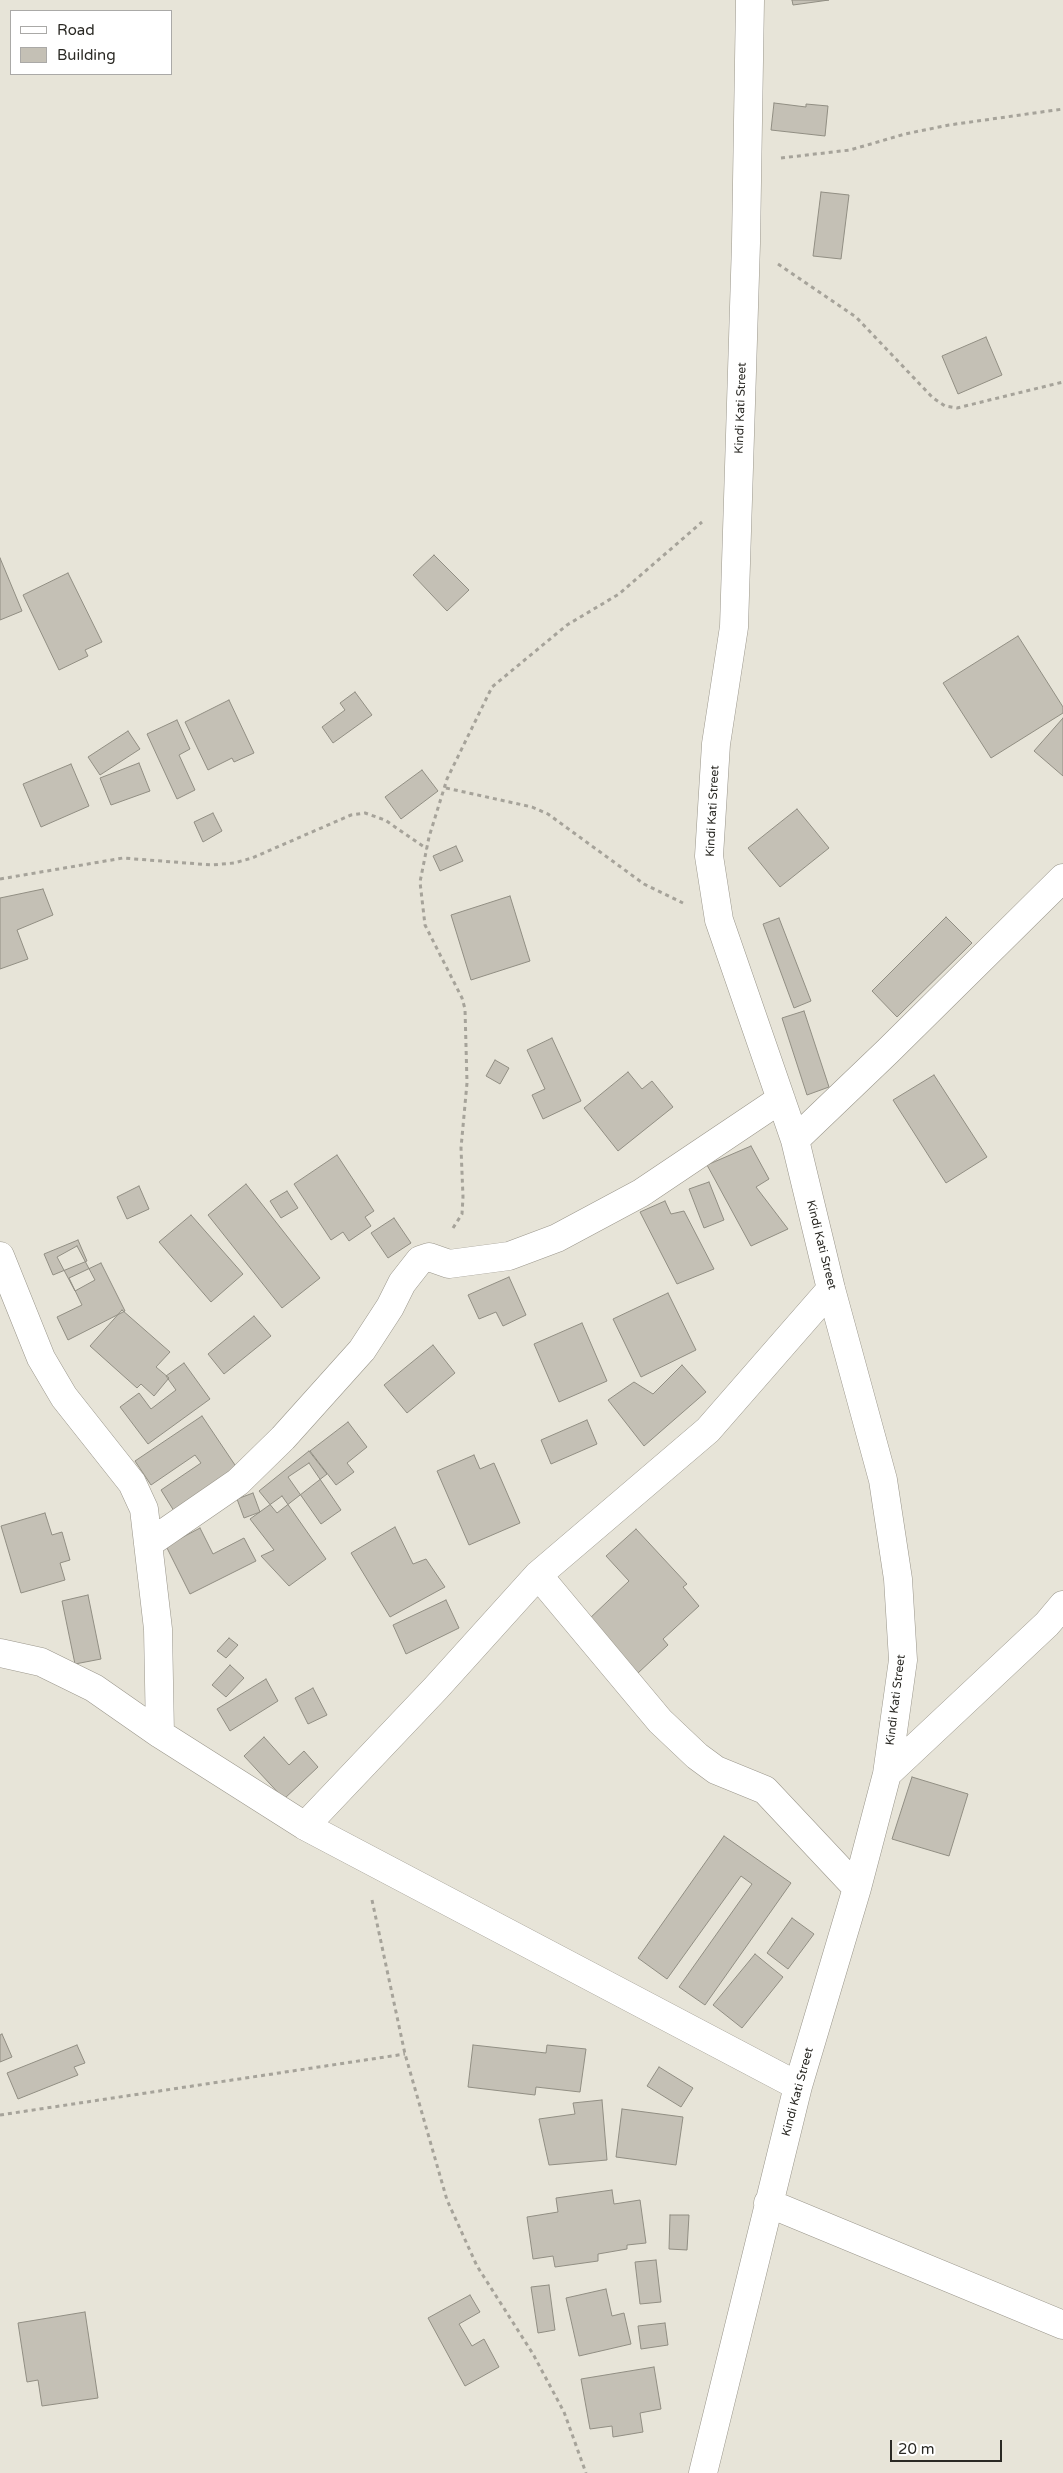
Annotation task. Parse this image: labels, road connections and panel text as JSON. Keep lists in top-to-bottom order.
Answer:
{
  "streets": {
    "street": ["Kindi Kati Street"]
  },
  "legend": ["Road", "Building"],
  "scale_bar": "20 m"
}
